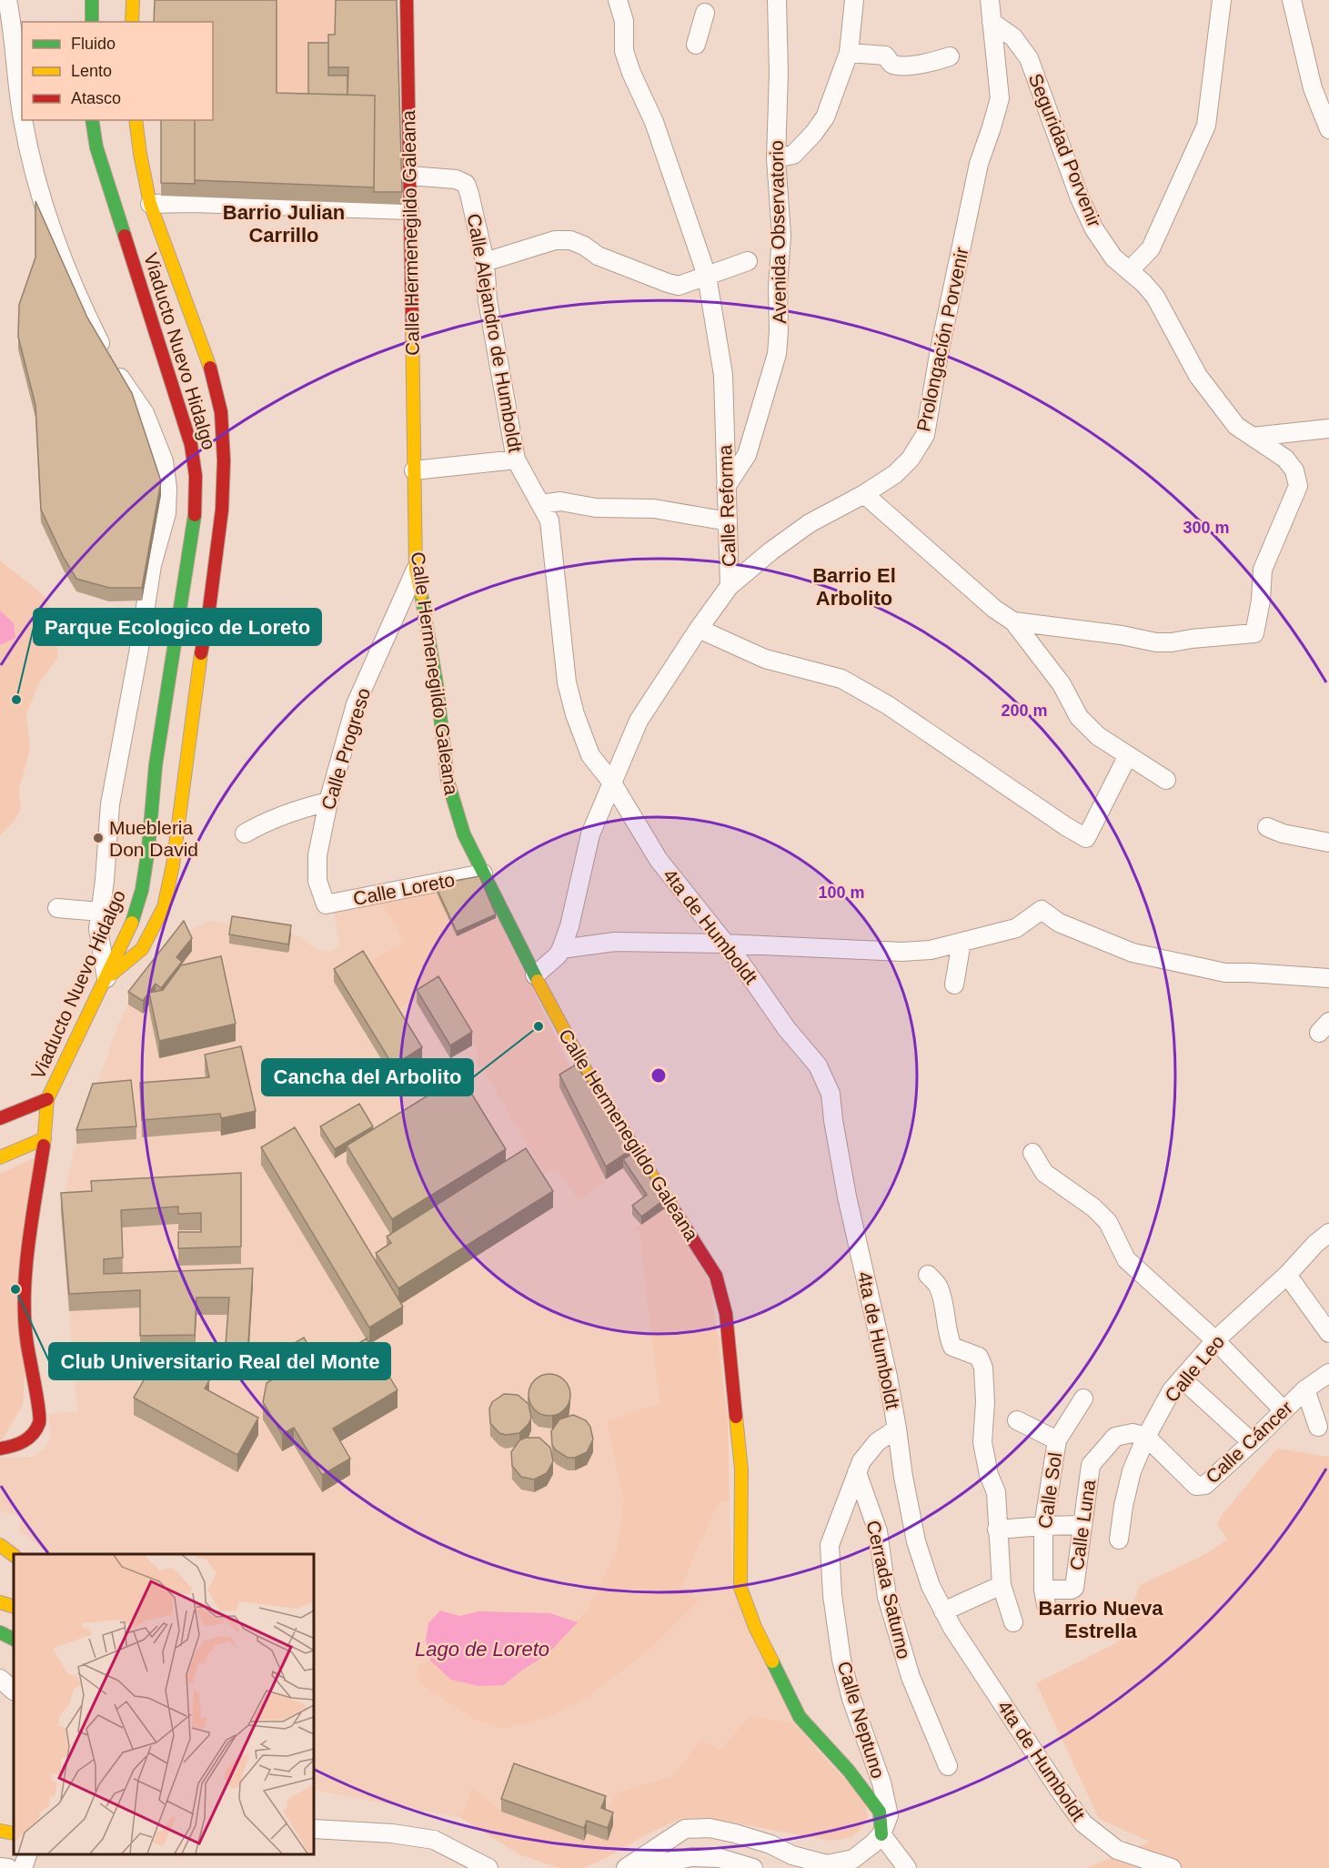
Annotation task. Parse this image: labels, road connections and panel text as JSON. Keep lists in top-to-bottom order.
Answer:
{
  "streets": {
    "street": [
      "Seguridad Porvenir",
      "Avenida Observatorio",
      "Calle Hermenegildo Galeana",
      "Calle Alejandro de Humboldt",
      "Prolongación Porvenir",
      "Viaducto Nuevo Hidalgo",
      "Calle Reforma",
      "Calle Progreso",
      "Calle Loreto",
      "4ta de Humboldt",
      "Calle Leo",
      "Calle Cáncer",
      "Calle Sol",
      "Calle Luna",
      "Cerrada Saturno",
      "Calle Neptuno"
    ]
  },
  "crossings": [
    ["Seguridad Porvenir", "Prolongación Porvenir"],
    ["Avenida Observatorio", "Calle Reforma"],
    ["Calle Hermenegildo Galeana", "Calle Alejandro de Humboldt"],
    ["Calle Hermenegildo Galeana", "Calle Reforma"],
    ["Calle Hermenegildo Galeana", "Calle Progreso"],
    ["Calle Hermenegildo Galeana", "Calle Loreto"],
    ["Calle Hermenegildo Galeana", "Calle Neptuno"],
    ["Calle Alejandro de Humboldt", "Calle Reforma"],
    ["Calle Alejandro de Humboldt", "4ta de Humboldt"],
    ["Prolongación Porvenir", "Calle Reforma"],
    ["Calle Reforma", "4ta de Humboldt"],
    ["Calle Progreso", "Calle Loreto"],
    ["4ta de Humboldt", "Calle Neptuno"],
    ["Calle Leo", "Calle Cáncer"],
    ["Calle Leo", "Calle Luna"],
    ["Calle Cáncer", "Calle Luna"],
    ["Calle Sol", "Calle Luna"],
    ["Cerrada Saturno", "Calle Neptuno"]
  ],
  "districts": ["Barrio Julian Carrillo", "Barrio El Arbolito", "Barrio Nueva Estrella"],
  "water": ["Lago de Loreto"],
  "places": [
    "Parque Ecologico de Loreto",
    "Muebleria Don David",
    "Cancha del Arbolito",
    "Club Universitario Real del Monte"
  ],
  "legend": ["Fluido", "Lento", "Atasco"],
  "rings": ["300 m", "200 m", "100 m"]
}
